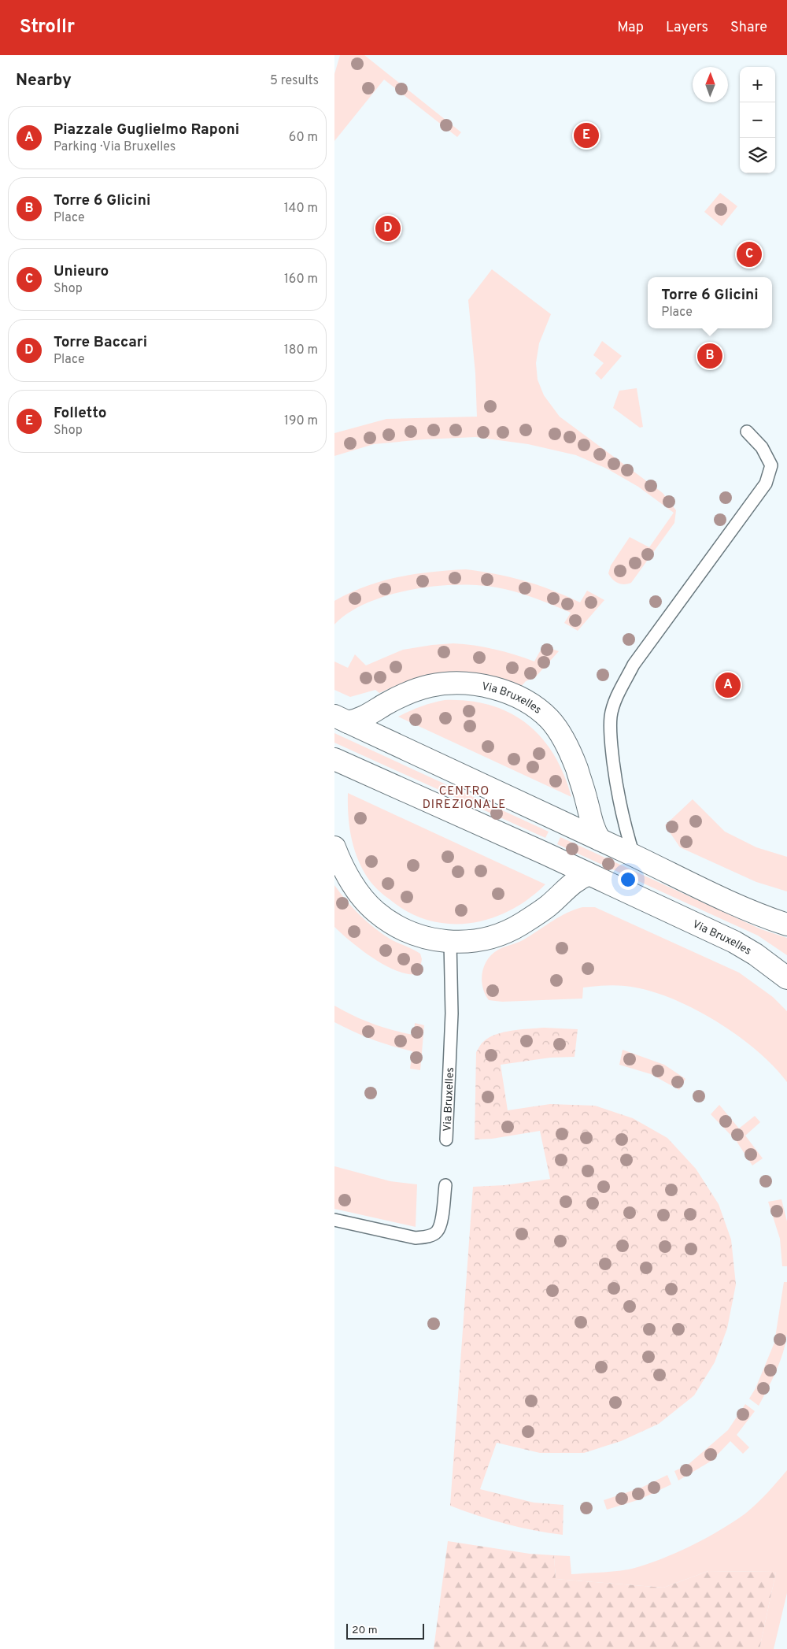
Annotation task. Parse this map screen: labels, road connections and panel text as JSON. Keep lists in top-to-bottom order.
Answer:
{
  "streets": {
    "street": ["Via Bruxelles"]
  },
  "districts": ["CENTRO DIREZIONALE"],
  "scale_bar": "20 m",
  "north": "top",
  "page": {
    "header": "Strollr",
    "nav": ["Map", "Layers", "Share"],
    "heading": ["Nearby", "5 results"],
    "map_buttons": ["+", "−"],
    "list": [
      {
        "mark": "A",
        "name": "Piazzale Guglielmo Raponi",
        "note": "Parking · Via Bruxelles",
        "value": "60 m"
      },
      {
        "mark": "B",
        "name": "Torre 6 Glicini",
        "note": "Place",
        "value": "140 m"
      },
      {
        "mark": "C",
        "name": "Unieuro",
        "note": "Shop",
        "value": "160 m"
      },
      {
        "mark": "D",
        "name": "Torre Baccari",
        "note": "Place",
        "value": "180 m"
      },
      {
        "mark": "E",
        "name": "Folletto",
        "note": "Shop",
        "value": "190 m"
      }
    ],
    "pins": [
      "E",
      "D",
      "C",
      "B",
      "A"
    ],
    "popup": ["Torre 6 Glicini", "Place"],
    "scale": "20 m"
  }
}
